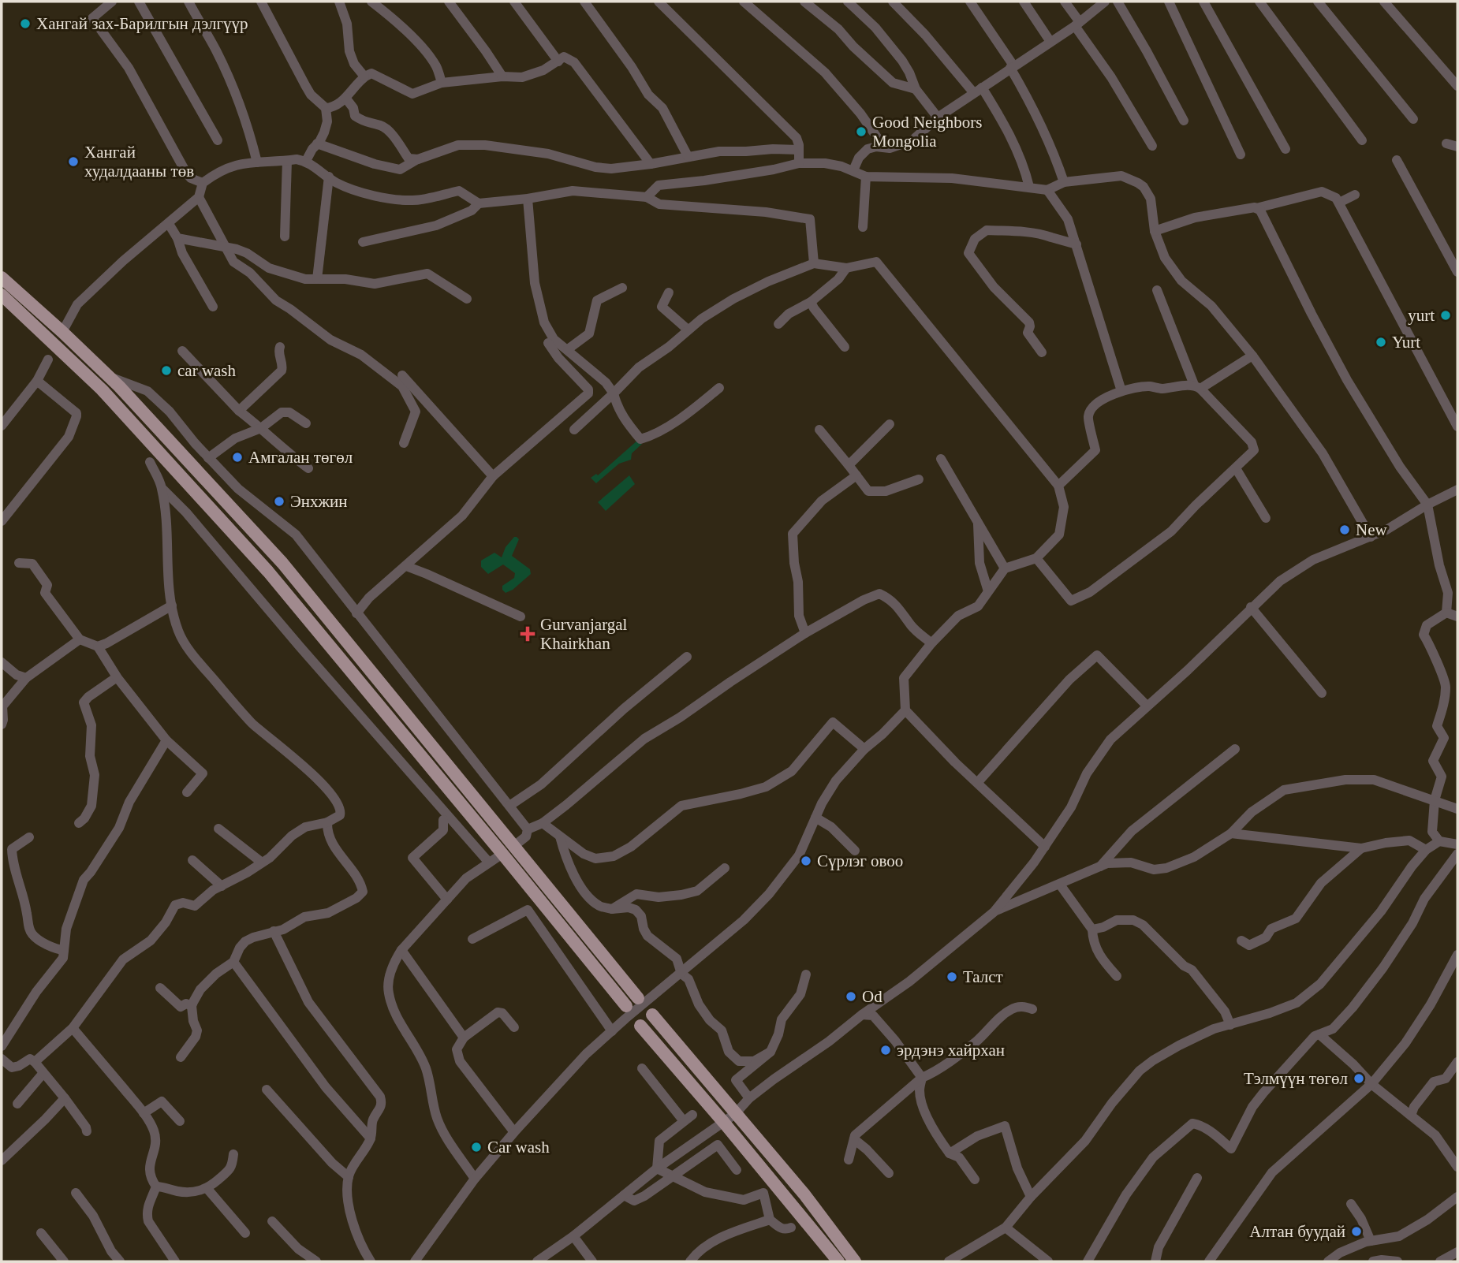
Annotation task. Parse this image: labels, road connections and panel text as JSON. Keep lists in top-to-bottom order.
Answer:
{
  "places": {
    "other": [
      "Хангай зах-Барилгын дэлгүүр",
      "Good Neighbors Mongolia",
      "Хангай худалдааны төв",
      "yurt",
      "Yurt",
      "car wash",
      "Амгалан төгөл",
      "Энхжин",
      "New",
      "Сүрлэг овоо",
      "Талст",
      "Od",
      "эрдэнэ хайрхан",
      "Тэлмүүн төгөл",
      "Car wash",
      "Алтан буудай"
    ],
    "health": ["Gurvanjargal Khairkhan"]
  }
}
